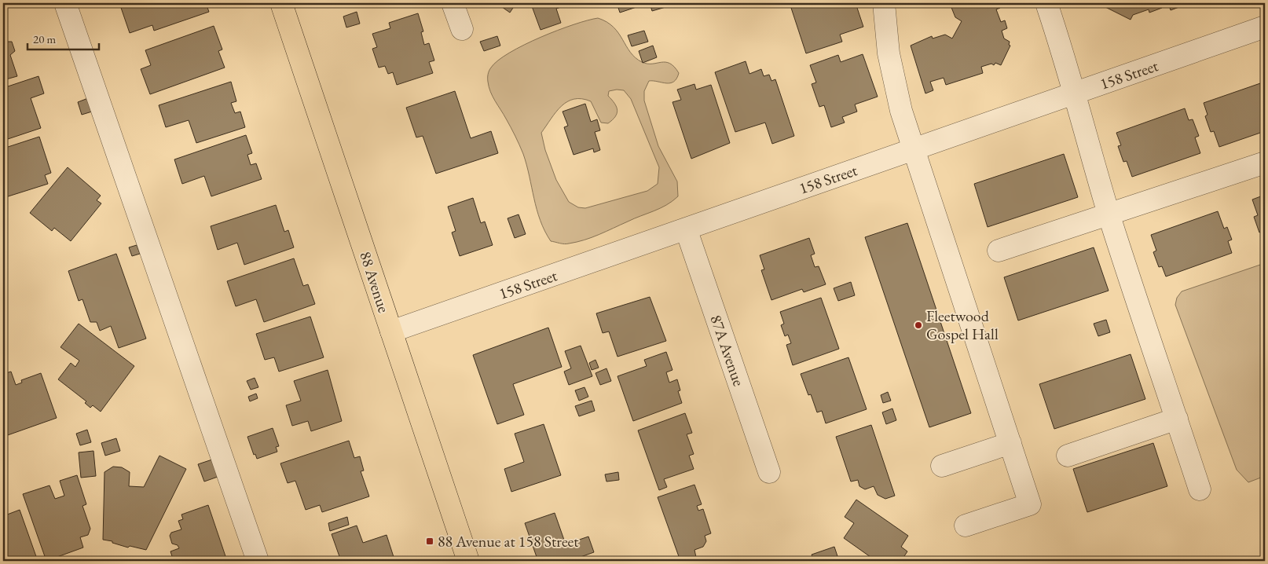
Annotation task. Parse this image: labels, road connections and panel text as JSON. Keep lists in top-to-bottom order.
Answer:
{
  "streets": {
    "main road": ["88 Avenue"],
    "street": ["158 Street", "87A Avenue"]
  },
  "crossings": [
    ["158 Street", "88 Avenue"],
    ["158 Street", "87A Avenue"]
  ],
  "places": {
    "other": ["Fleetwood Gospel Hall"],
    "transit": ["88 Avenue at 158 Street"]
  },
  "scale_bar": "20 m"
}
